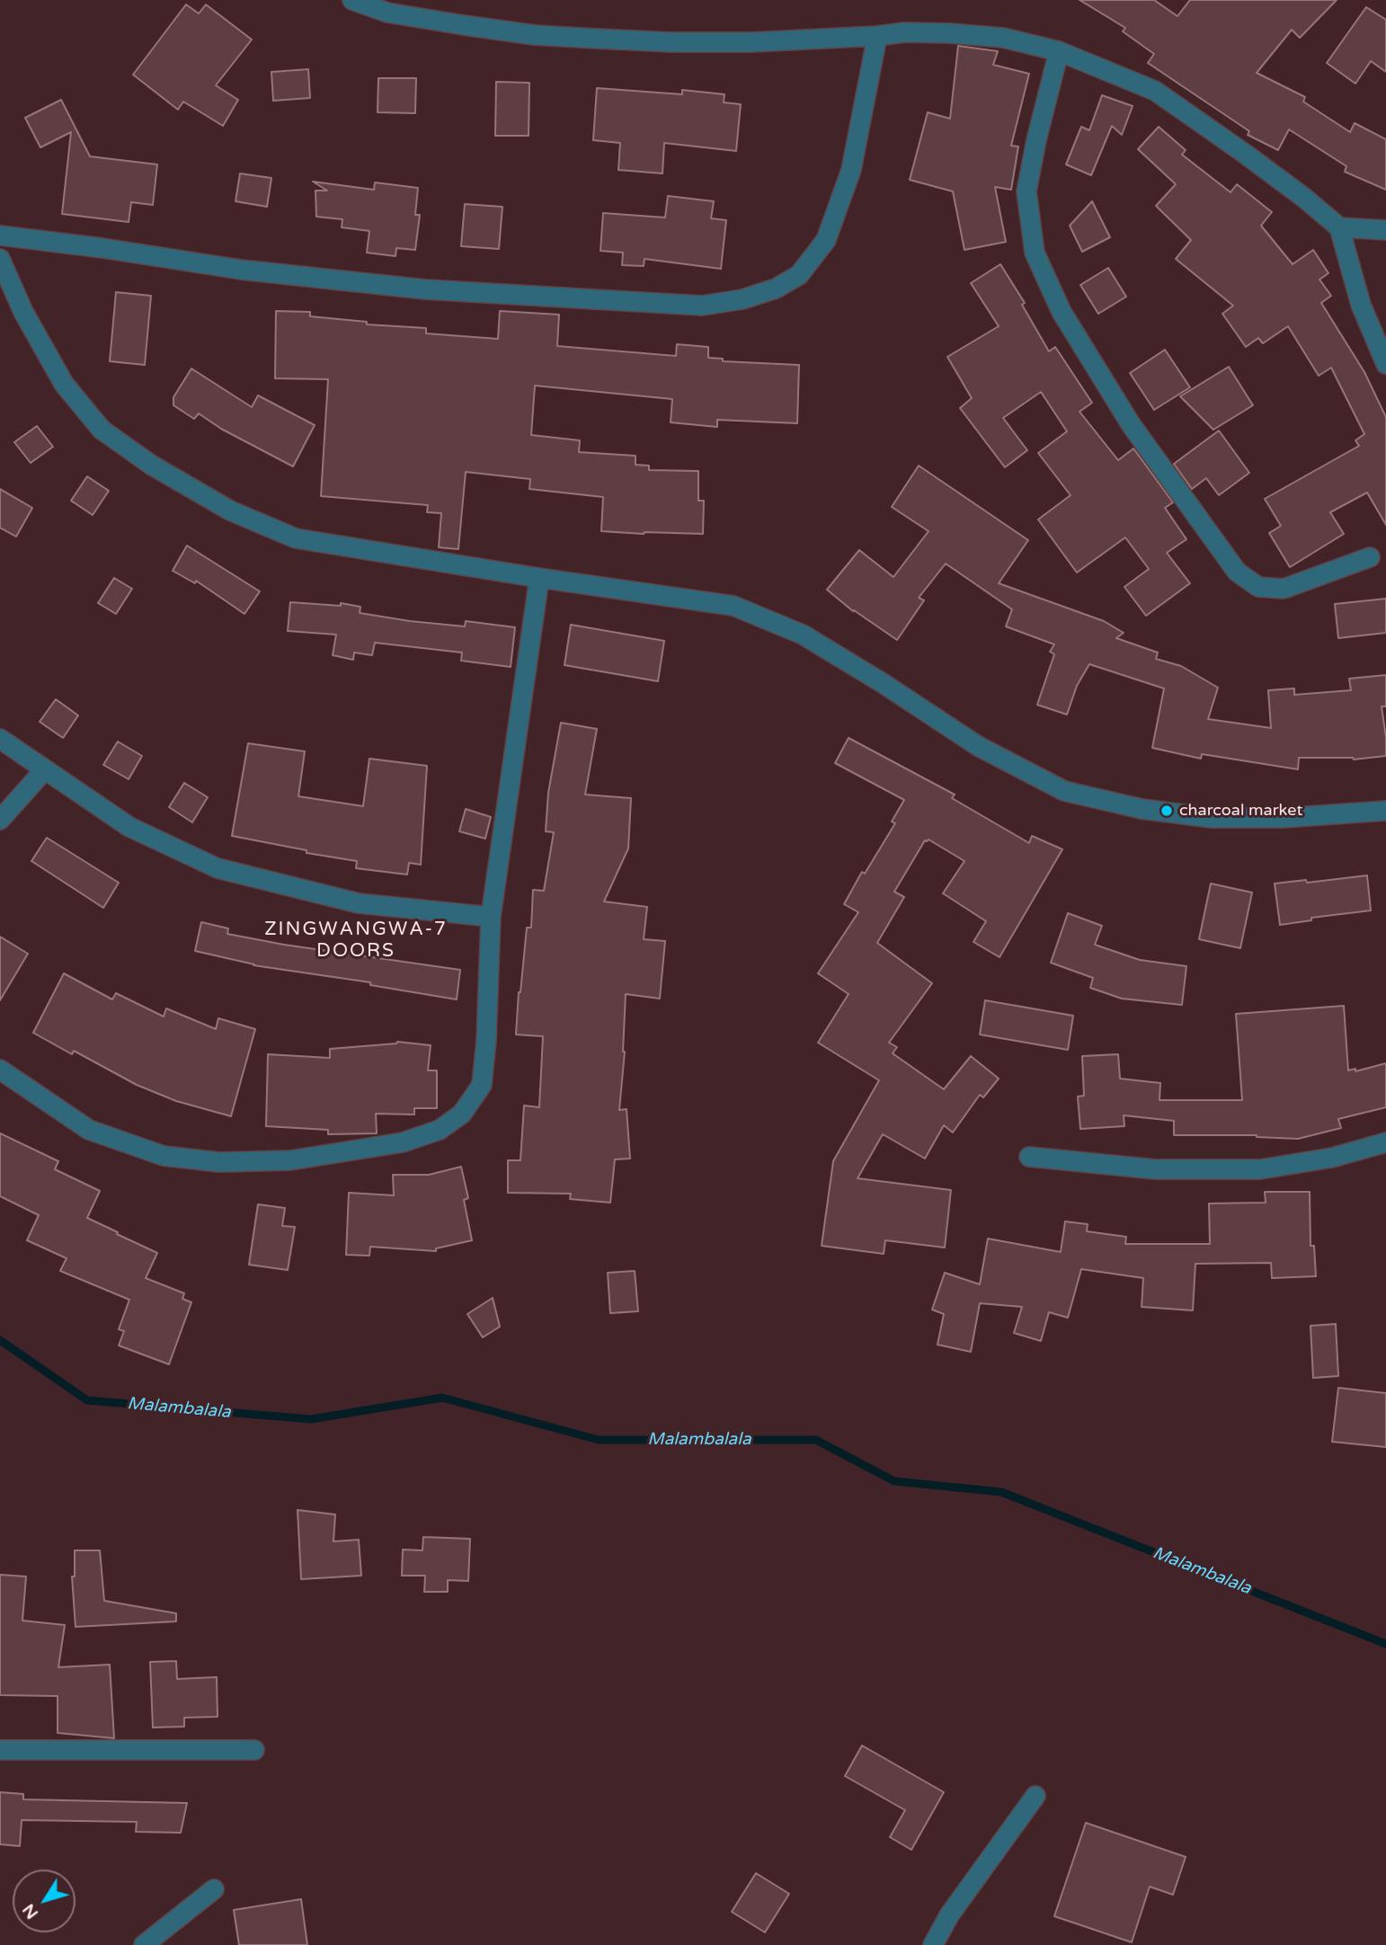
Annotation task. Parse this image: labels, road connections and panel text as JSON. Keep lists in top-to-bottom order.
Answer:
{
  "districts": ["ZINGWANGWA-7 DOORS"],
  "water": ["Malambalala"],
  "places": ["charcoal market"],
  "north": "bottom left"
}
